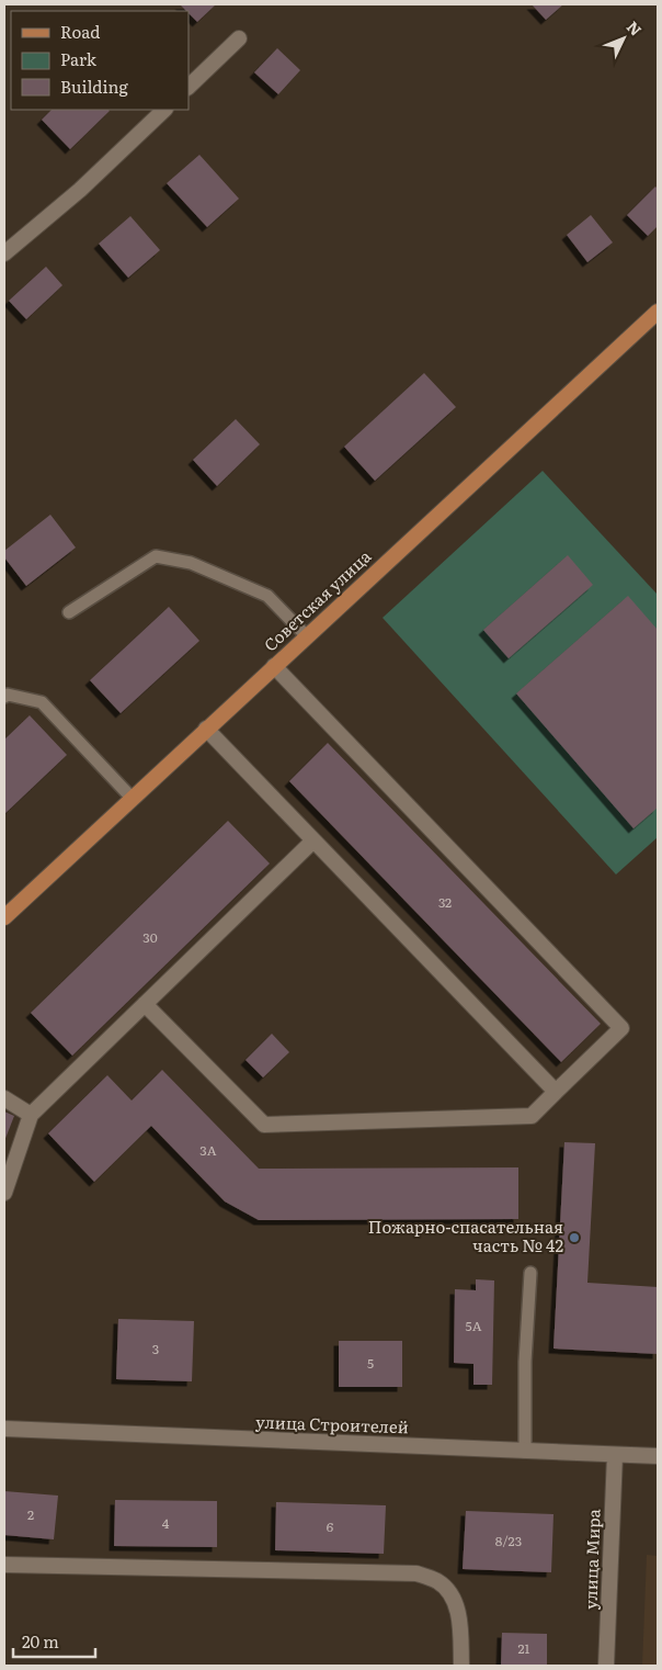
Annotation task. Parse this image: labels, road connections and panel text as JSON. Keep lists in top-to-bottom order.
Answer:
{
  "streets": {
    "main road": ["Советская улица"],
    "street": ["улица Строителей", "улица Мира"]
  },
  "crossings": [
    ["улица Строителей", "улица Мира"]
  ],
  "places": ["Пожарно-спасательная часть № 42"],
  "house_numbers": [
    "32",
    "30",
    "3А",
    "5А",
    "3",
    "5",
    "2",
    "4",
    "6",
    "8/23",
    "21"
  ],
  "legend": ["Road", "Park", "Building"],
  "scale_bar": "20 m",
  "north": "top right"
}
